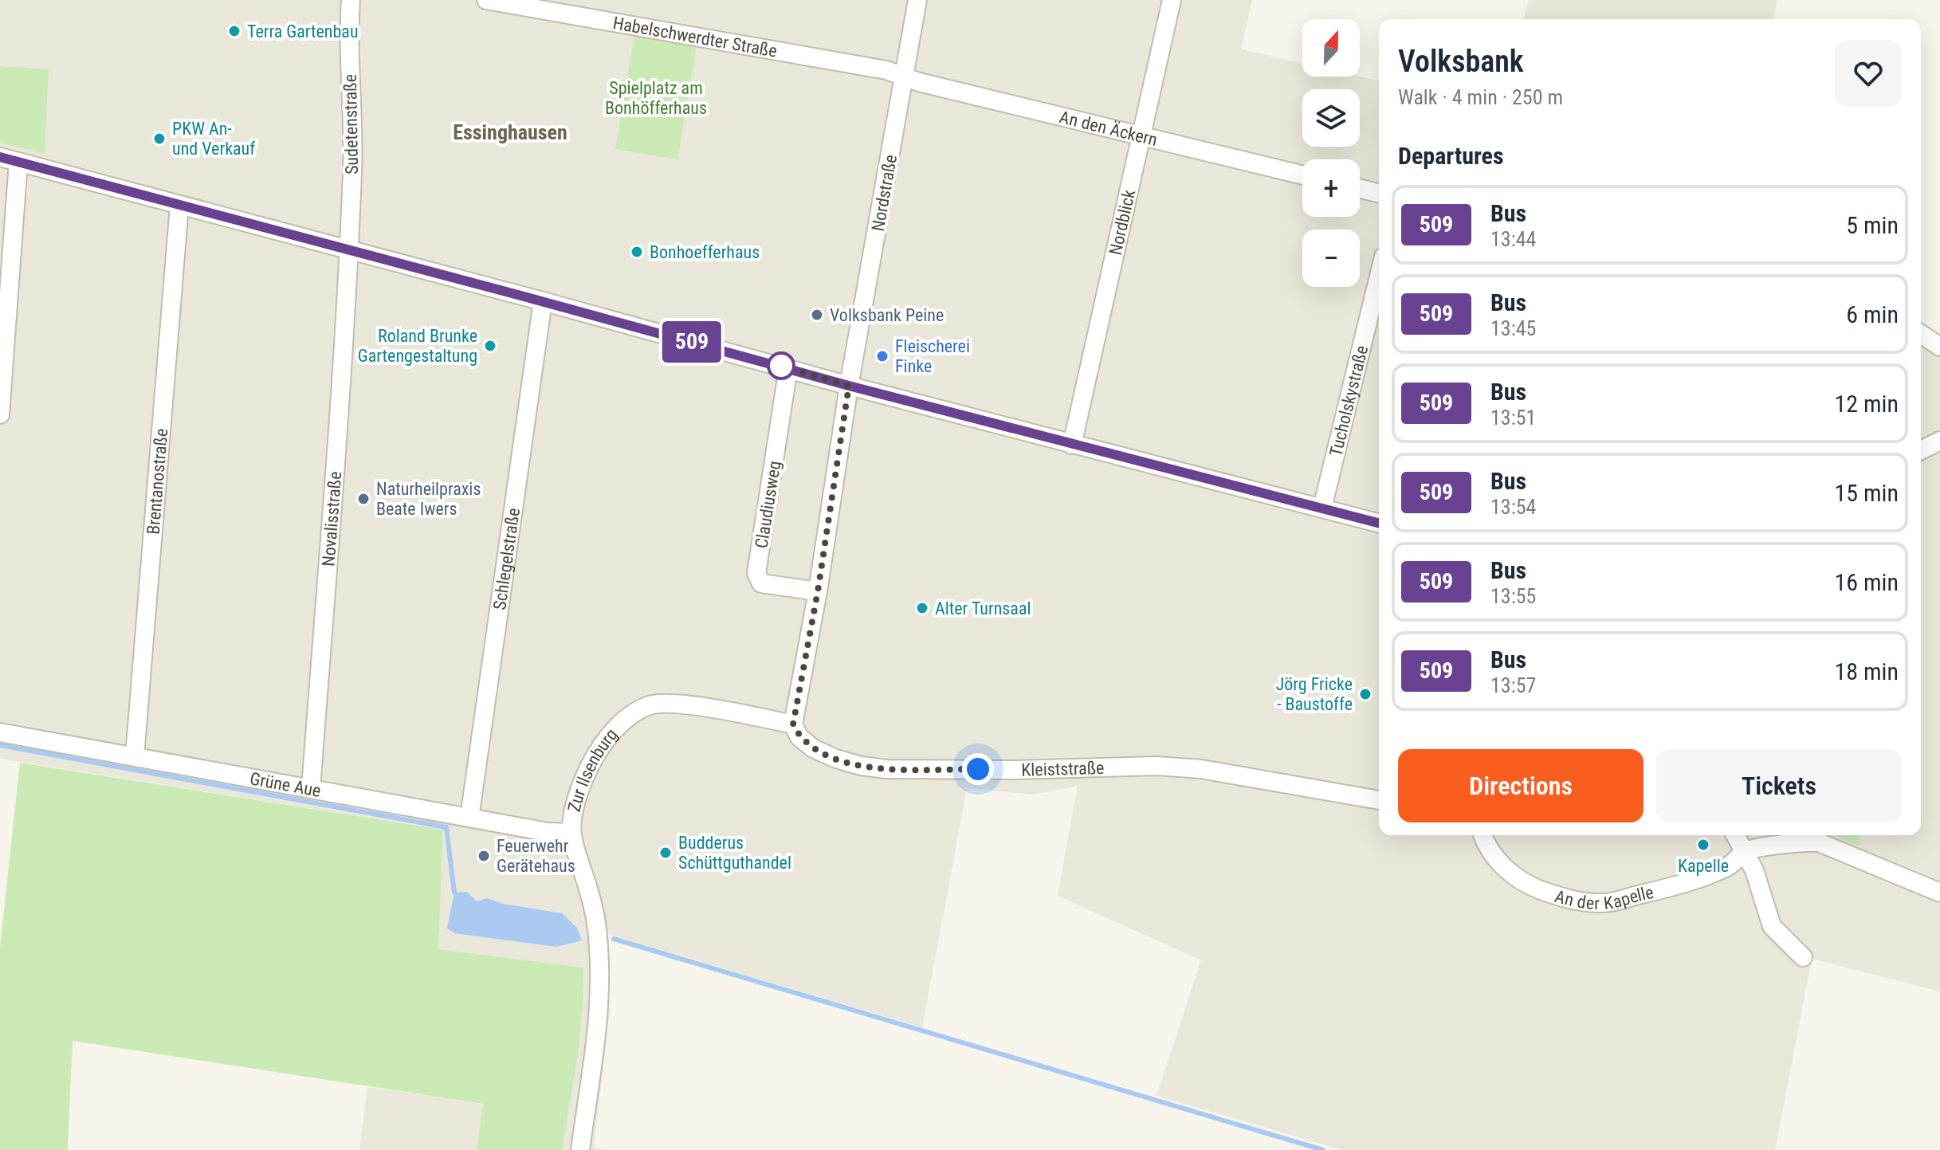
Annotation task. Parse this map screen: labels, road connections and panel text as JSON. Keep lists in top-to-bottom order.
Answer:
{
  "streets": {
    "street": [
      "Habelschwerdter Straße",
      "Sudetenstraße",
      "An den Äckern",
      "Nordstraße",
      "Nordblick",
      "Tucholskystraße",
      "Brentanostraße",
      "Claudiusweg",
      "Novalisstraße",
      "Schlegelstraße",
      "Kleiststraße",
      "Zur Ilsenburg",
      "Grüne Aue",
      "An der Kapelle"
    ]
  },
  "crossings": [
    ["Habelschwerdter Straße", "An den Äckern"],
    ["Habelschwerdter Straße", "Nordstraße"],
    ["Sudetenstraße", "Novalisstraße"],
    ["An den Äckern", "Nordstraße"],
    ["An den Äckern", "Nordblick"],
    ["Brentanostraße", "Grüne Aue"],
    ["Novalisstraße", "Grüne Aue"],
    ["Schlegelstraße", "Grüne Aue"],
    ["Kleiststraße", "Zur Ilsenburg"],
    ["Zur Ilsenburg", "Grüne Aue"]
  ],
  "districts": ["Essinghausen"],
  "parks": ["Spielplatz am Bonhöfferhaus"],
  "places": [
    "Terra Gartenbau",
    "PKW An- und Verkauf",
    "Bonhoefferhaus",
    "Volksbank Peine",
    "Roland Brunke Gartengestaltung",
    "Fleischerei Finke",
    "Naturheilpraxis Beate Iwers",
    "Alter Turnsaal",
    "Jörg Fricke - Baustoffe",
    "Kapelle",
    "Budderus Schüttguthandel",
    "Feuerwehr Gerätehaus"
  ],
  "lines": ["bus line 509"],
  "north": "top",
  "page": {
    "on_map": "509",
    "map_buttons": ["+", "−"],
    "heading": [
      ["Volksbank", "Walk · 4 min · 250 m"],
      "Departures"
    ],
    "list": [
      {
        "mark": "509",
        "name": "Bus",
        "note": "13:44",
        "value": "5 min"
      },
      {
        "mark": "509",
        "name": "Bus",
        "note": "13:45",
        "value": "6 min"
      },
      {
        "mark": "509",
        "name": "Bus",
        "note": "13:51",
        "value": "12 min"
      },
      {
        "mark": "509",
        "name": "Bus",
        "note": "13:54",
        "value": "15 min"
      },
      {
        "mark": "509",
        "name": "Bus",
        "note": "13:55",
        "value": "16 min"
      },
      {
        "mark": "509",
        "name": "Bus",
        "note": "13:57",
        "value": "18 min"
      }
    ],
    "buttons": ["Directions", "Tickets"]
  }
}
